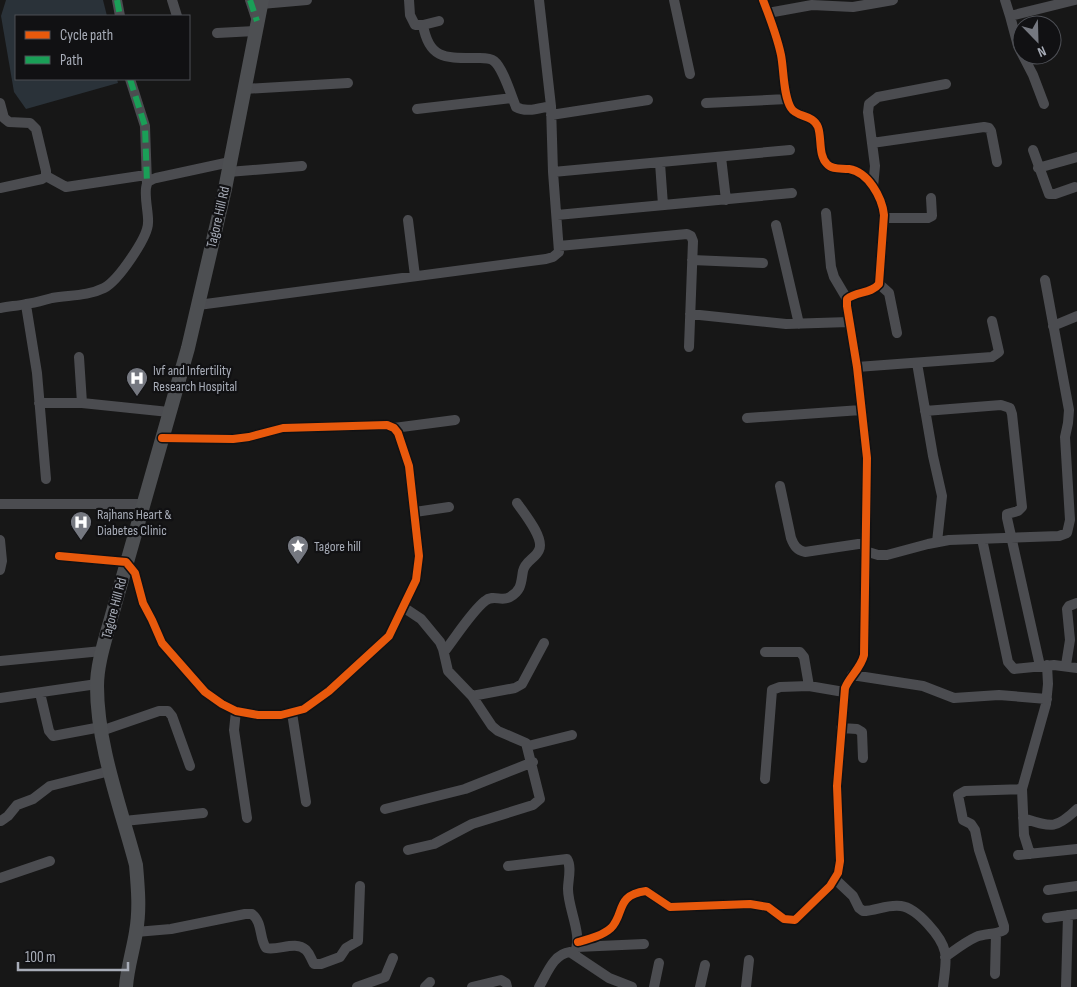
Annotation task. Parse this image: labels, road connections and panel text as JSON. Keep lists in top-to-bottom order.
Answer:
{
  "streets": {
    "main road": ["Tagore Hill Rd"]
  },
  "places": {
    "hospital": ["Ivf and Infertility Research Hospital", "Rajhans Heart & Diabetes Clinic"],
    "place": ["Tagore hill"]
  },
  "legend": ["Cycle path", "Path"],
  "scale_bar": "100 m",
  "north": "bottom right"
}
